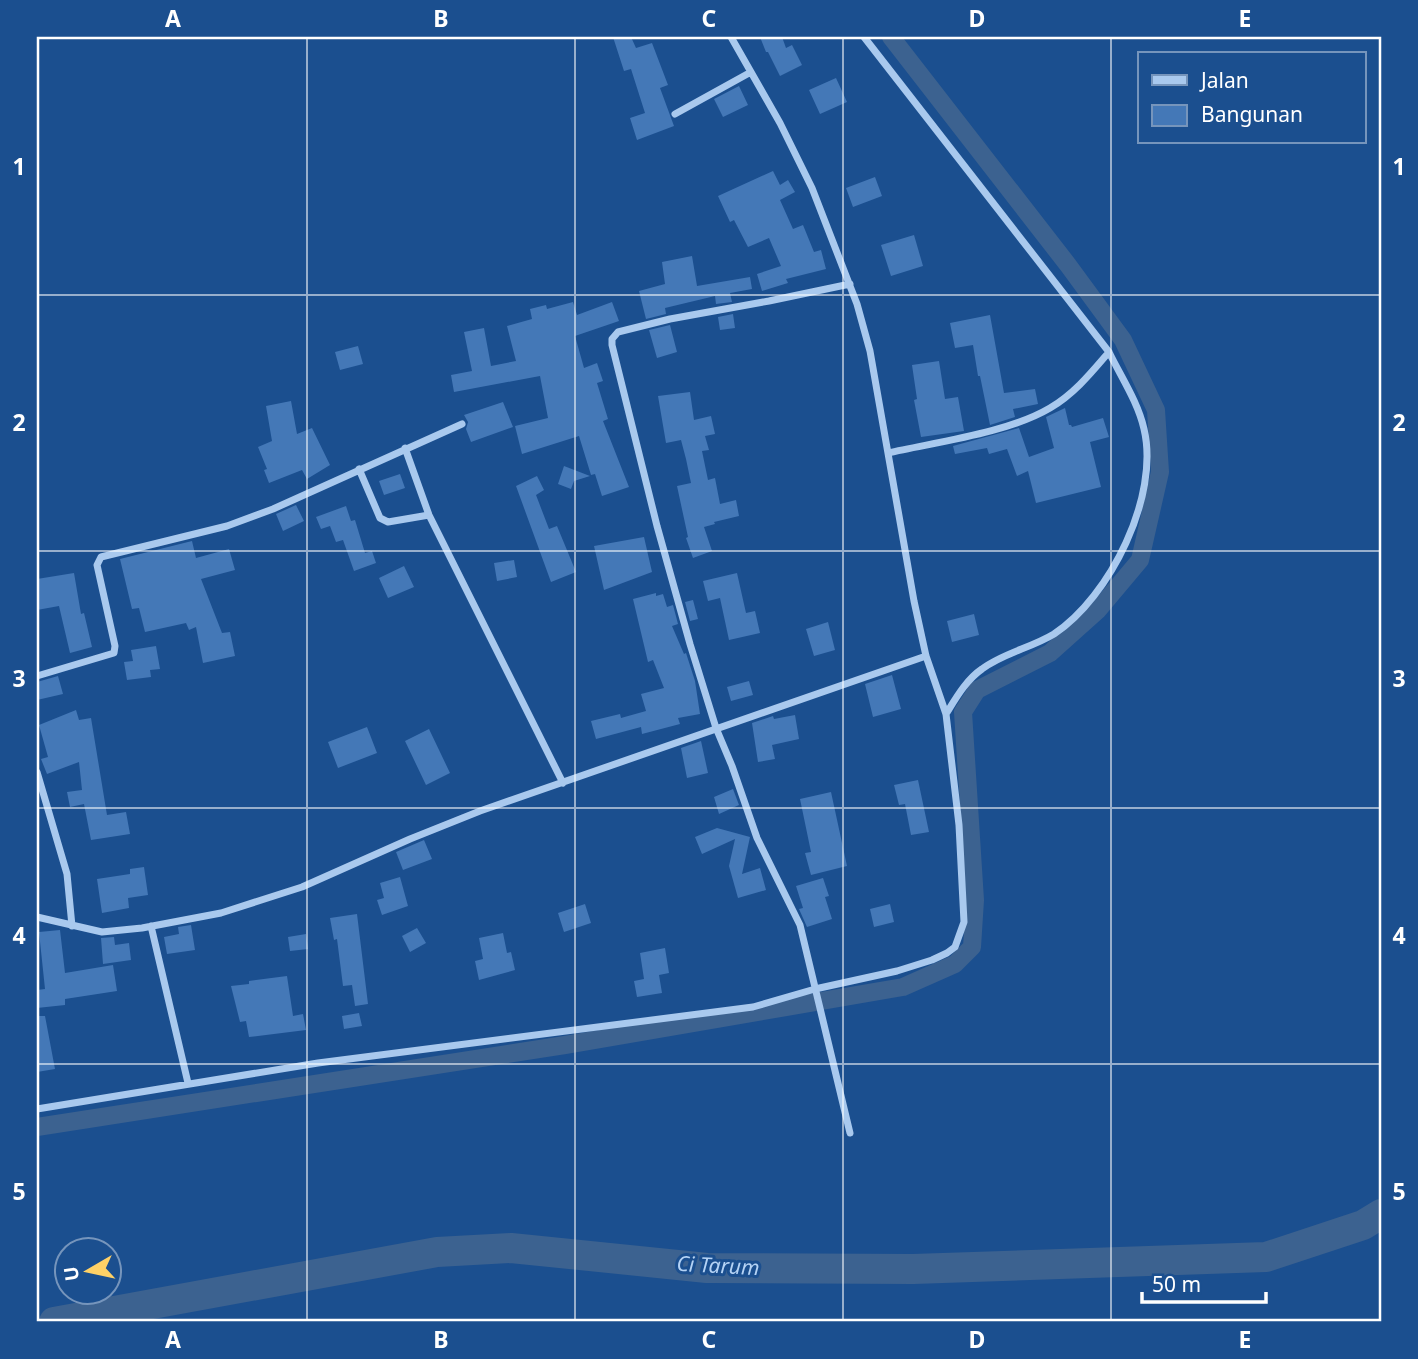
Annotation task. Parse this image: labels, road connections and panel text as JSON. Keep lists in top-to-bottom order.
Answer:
{
  "water": ["Ci Tarum"],
  "legend": ["Jalan", "Bangunan"],
  "scale_bar": "50 m",
  "north": "left",
  "grid": {
    "columns": [
      "A",
      "B",
      "C",
      "D",
      "E"
    ],
    "rows": [
      "1",
      "2",
      "3",
      "4",
      "5"
    ]
  }
}
